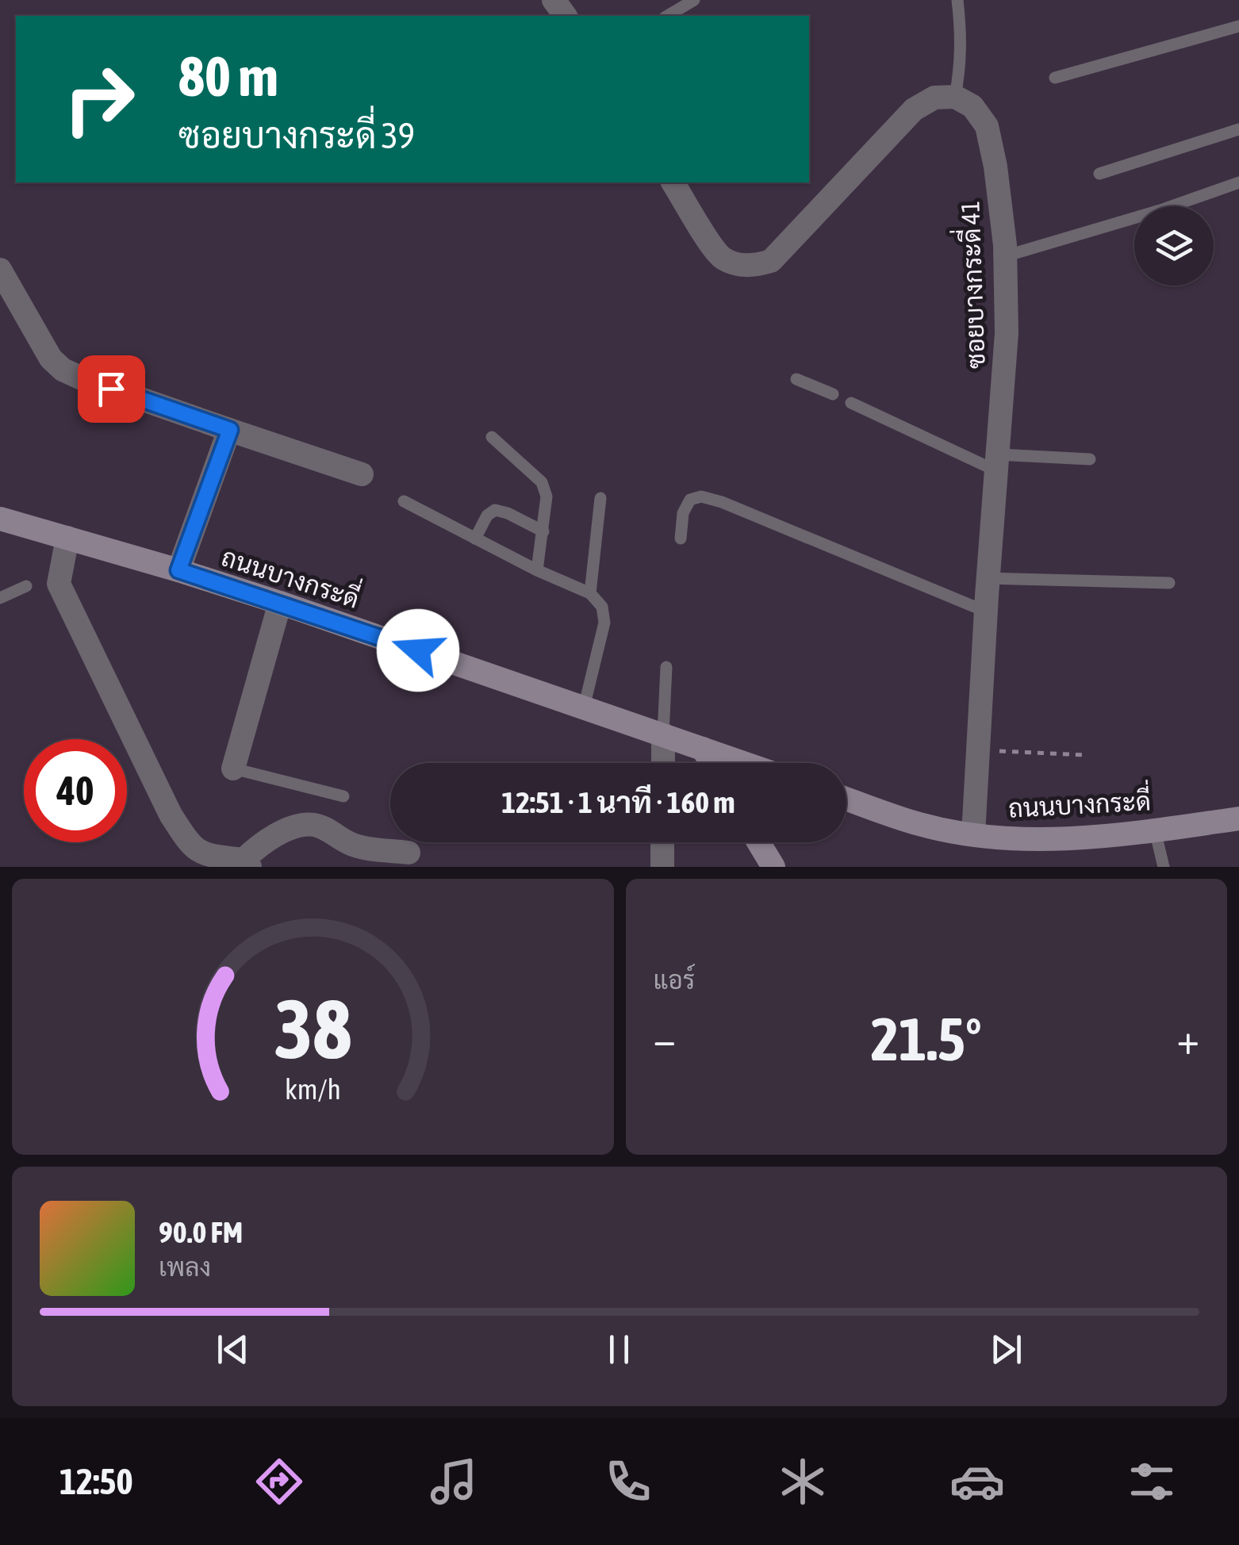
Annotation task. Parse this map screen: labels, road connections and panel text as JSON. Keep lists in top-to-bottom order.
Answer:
{
  "streets": {
    "street": ["ซอยบางกระดี่ 41", "ถนนบางกระดี่"]
  },
  "crossings": [
    ["ซอยบางกระดี่ 41", "ถนนบางกระดี่"]
  ],
  "page": {
    "turn": ["80 m", "ซอยบางกระดี่ 39"],
    "limit": "40",
    "trip": "12:51 · 1 นาที · 160 m",
    "tile": "แอร์",
    "heat": ["−", "21.5°", "+"],
    "song": ["90.0 FM", "เพลง"],
    "tabs": "12:50",
    "gauge": ["38", "km/h"]
  }
}
